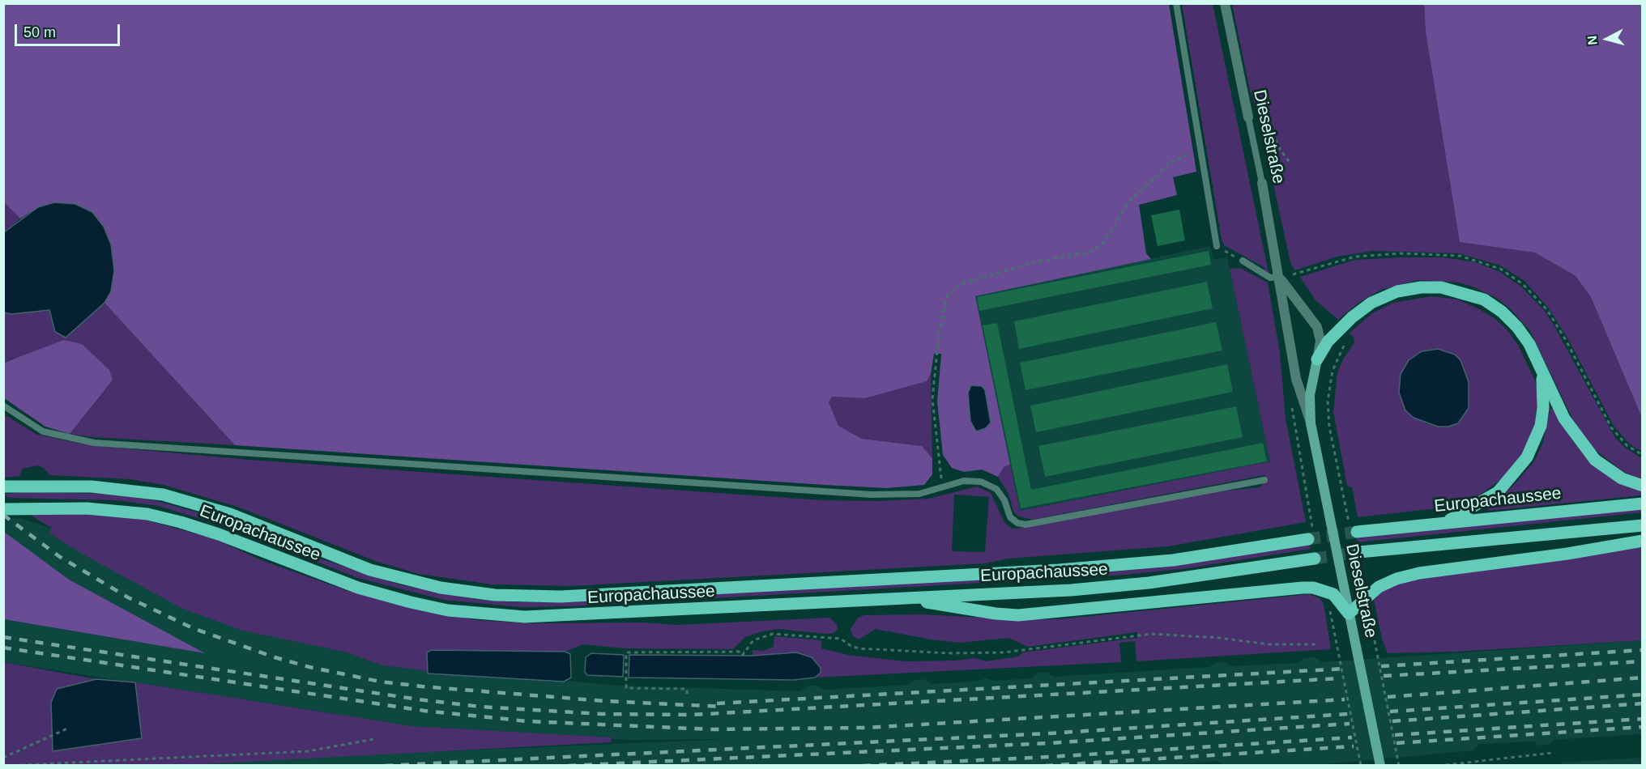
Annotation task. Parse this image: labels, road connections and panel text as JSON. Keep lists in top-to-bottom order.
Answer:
{
  "streets": {
    "main road": ["Europachaussee"],
    "street": ["Dieselstraße"]
  },
  "scale_bar": "50 m",
  "north": "left"
}
